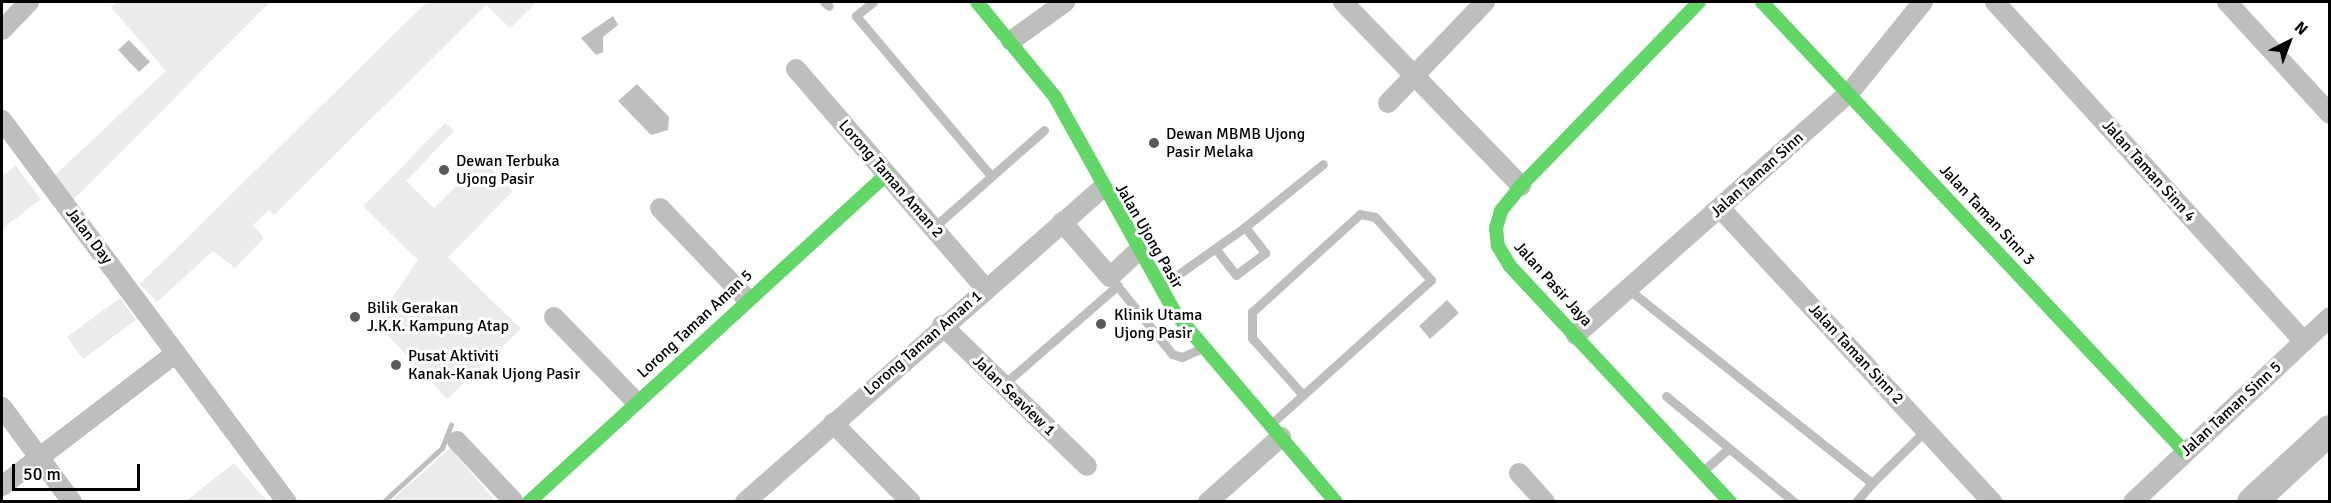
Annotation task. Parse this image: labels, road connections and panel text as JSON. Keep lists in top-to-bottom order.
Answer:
{
  "streets": {
    "street": [
      "Jalan Taman Sinn 4",
      "Jalan Taman Sinn",
      "Lorong Taman Aman 2",
      "Jalan Taman Sinn 3",
      "Jalan Day",
      "Jalan Ujong Pasir",
      "Jalan Pasir Jaya",
      "Lorong Taman Aman 5",
      "Lorong Taman Aman 1",
      "Jalan Taman Sinn 2",
      "Jalan Seaview 1",
      "Jalan Taman Sinn 5"
    ]
  },
  "crossings": [
    ["Jalan Taman Sinn 4", "Jalan Taman Sinn 5"],
    ["Jalan Taman Sinn", "Jalan Taman Sinn 3"],
    ["Jalan Taman Sinn", "Jalan Pasir Jaya"],
    ["Jalan Taman Sinn", "Jalan Taman Sinn 2"],
    ["Lorong Taman Aman 2", "Lorong Taman Aman 5"],
    ["Lorong Taman Aman 2", "Lorong Taman Aman 1"],
    ["Jalan Taman Sinn 3", "Jalan Taman Sinn 5"],
    ["Jalan Ujong Pasir", "Lorong Taman Aman 1"],
    ["Lorong Taman Aman 1", "Jalan Seaview 1"]
  ],
  "places": [
    "Dewan MBMB Ujong Pasir Melaka",
    "Dewan Terbuka Ujong Pasir",
    "Bilik Gerakan J.K.K. Kampung Atap",
    "Klinik Utama Ujong Pasir",
    "Pusat Aktiviti Kanak-Kanak Ujong Pasir"
  ],
  "scale_bar": "50 m",
  "north": "top right"
}
